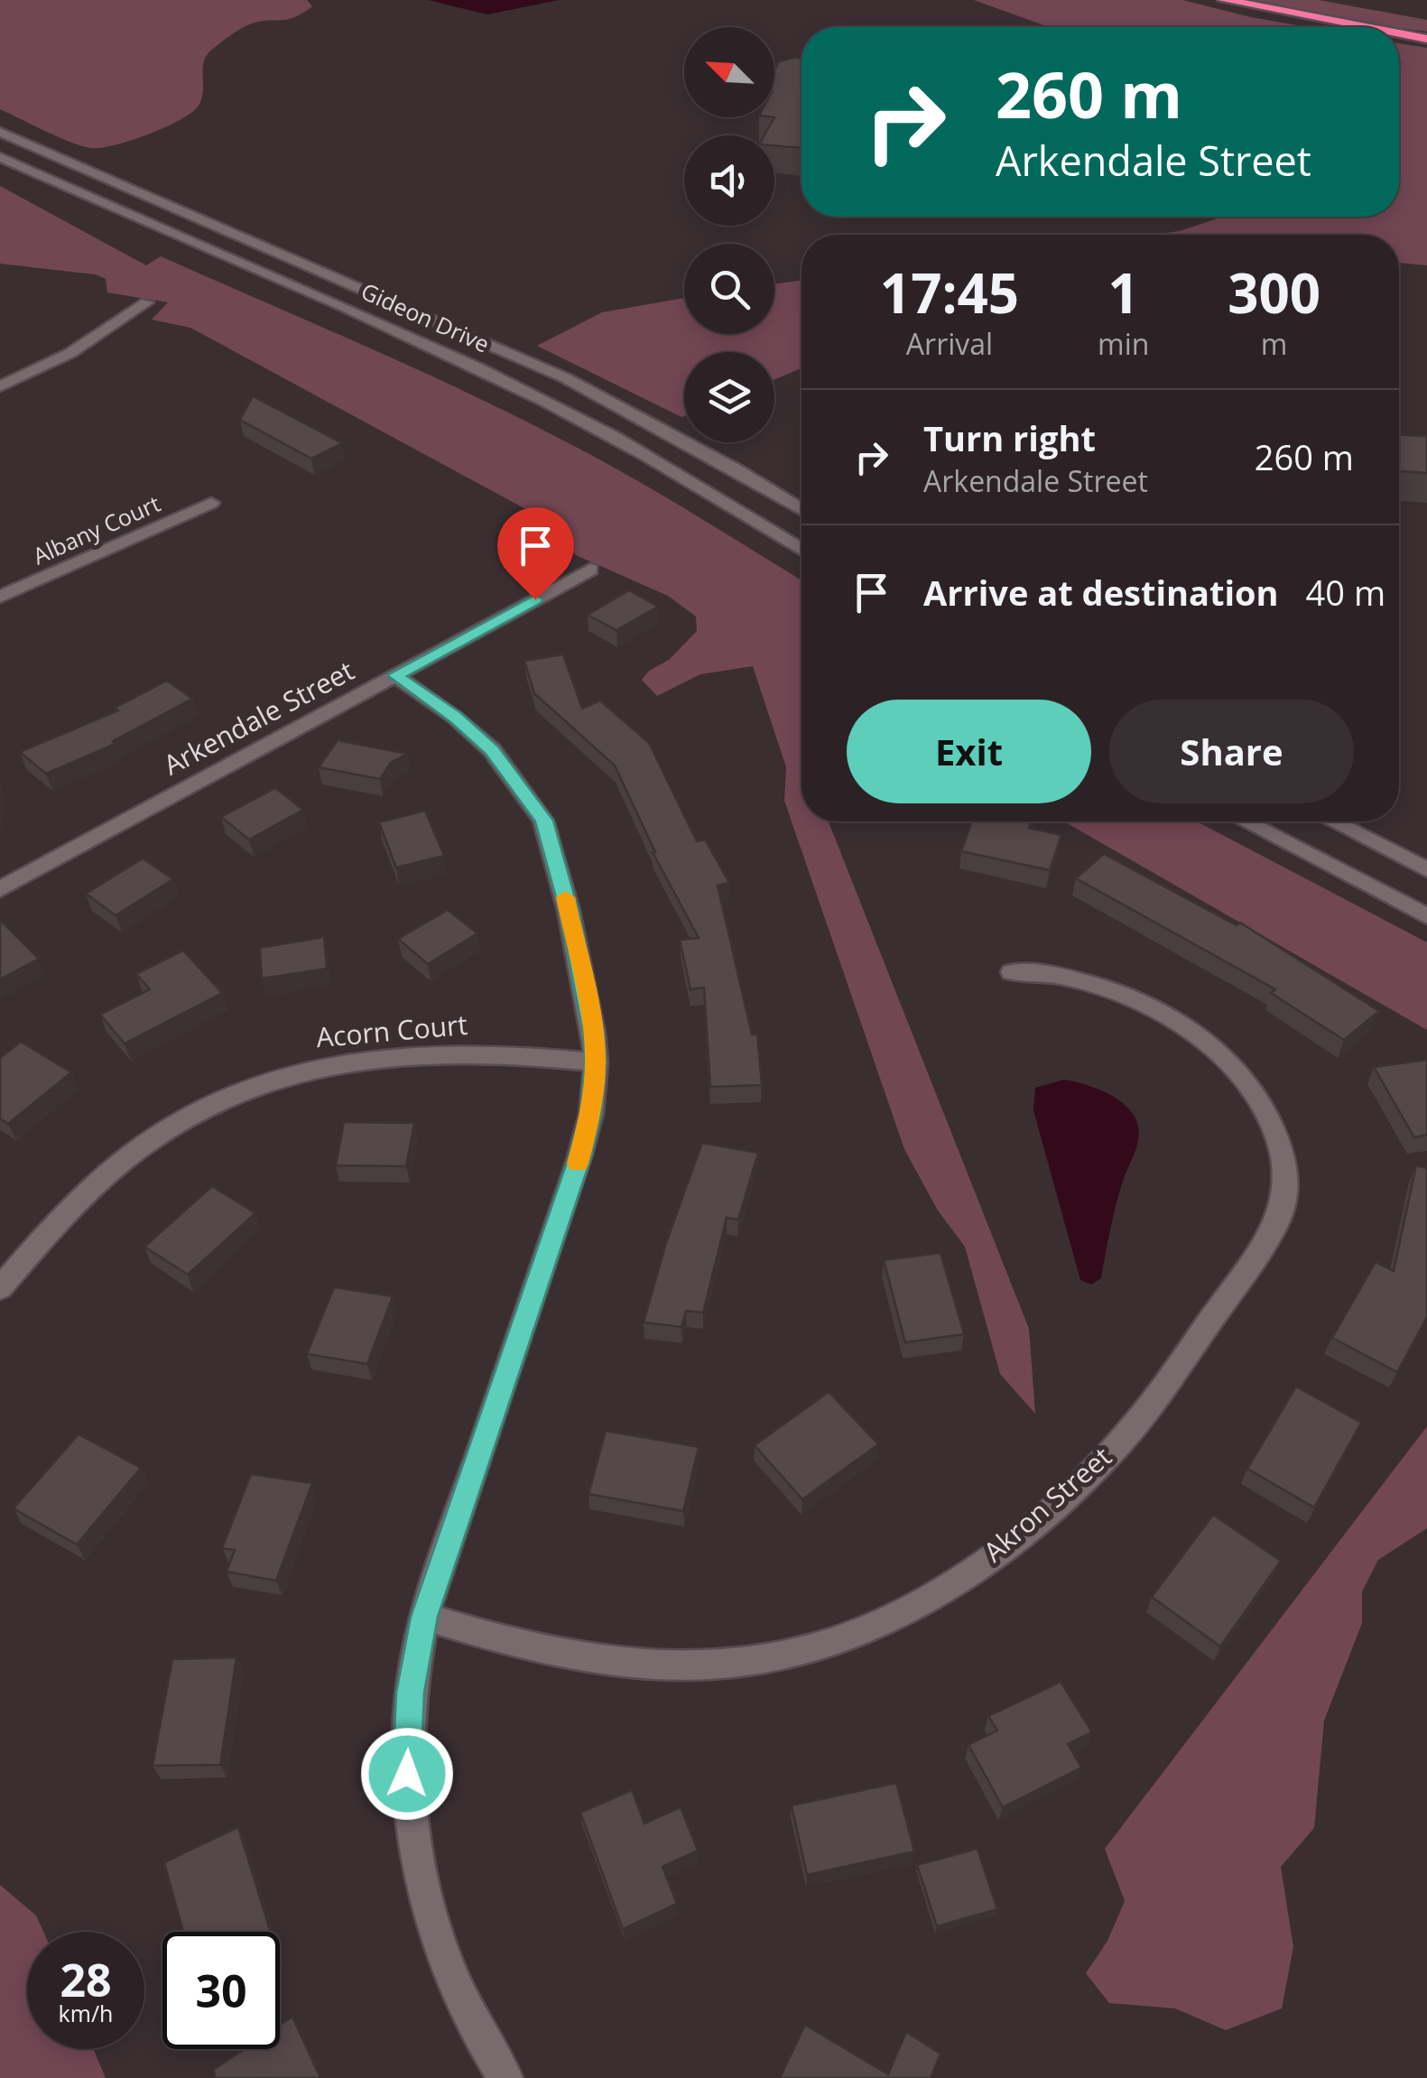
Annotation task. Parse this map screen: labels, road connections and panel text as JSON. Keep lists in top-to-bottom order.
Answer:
{
  "streets": {
    "street": [
      "Gideon Drive",
      "Albany Court",
      "Arkendale Street",
      "Acorn Court",
      "Akron Street"
    ]
  },
  "north": "top left",
  "page": {
    "turn": ["260 m", "Arkendale Street"],
    "eta": [
      "17:45",
      "Arrival",
      "1",
      "min",
      "300",
      "m"
    ],
    "list": [
      {
        "name": "Turn right",
        "note": "Arkendale Street",
        "value": "260 m"
      },
      {
        "name": "Arrive at destination",
        "value": "40 m"
      }
    ],
    "buttons": ["Exit", "Share"],
    "speed": "28 km/h",
    "limit": "30"
  }
}
